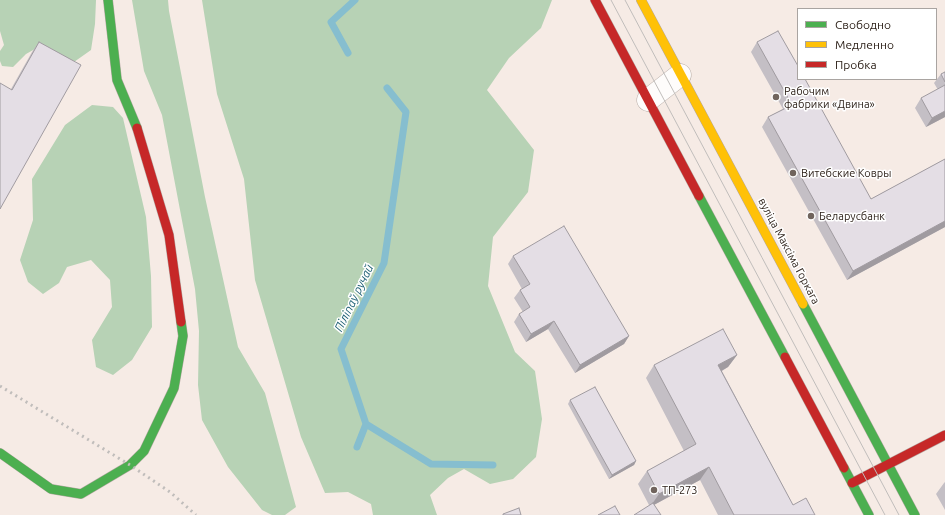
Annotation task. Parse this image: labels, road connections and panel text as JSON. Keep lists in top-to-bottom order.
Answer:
{
  "streets": {
    "main road": ["вуліца Максіма Горкага"]
  },
  "water": ["Піліпаў ручай"],
  "places": [
    "Рабочим фабрики «Двина»",
    "Витебские Ковры",
    "Беларусбанк",
    "ТП-273"
  ],
  "legend": ["Свободно", "Медленно", "Пробка"]
}
